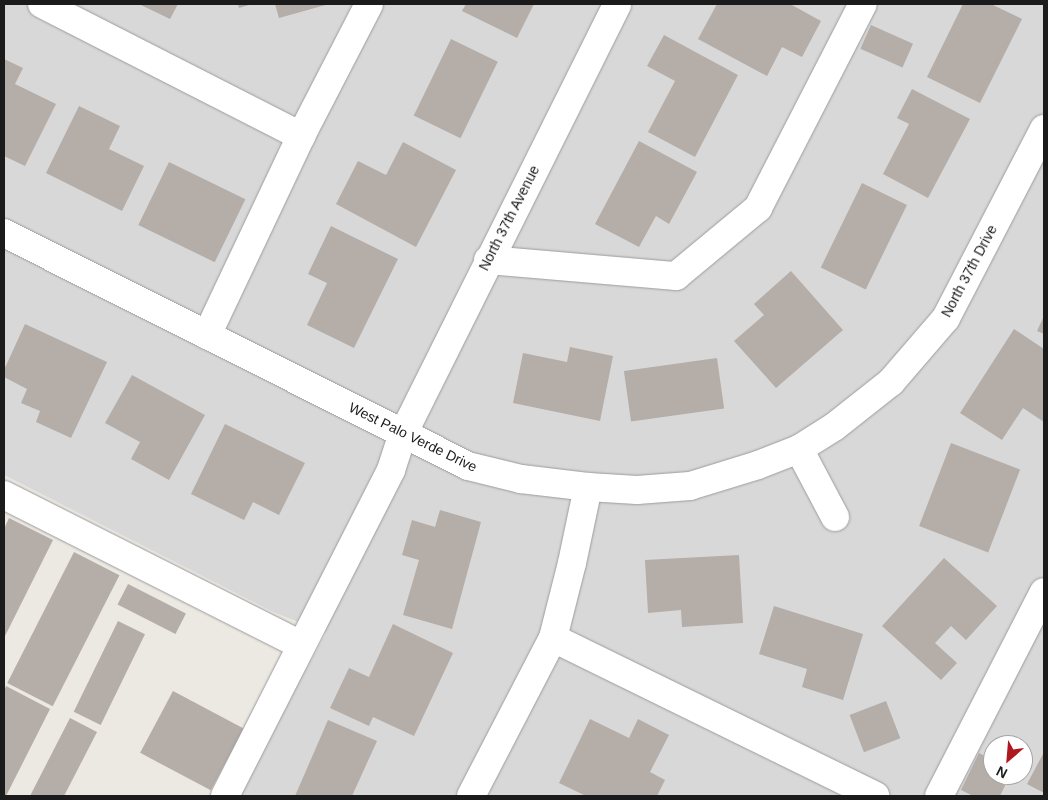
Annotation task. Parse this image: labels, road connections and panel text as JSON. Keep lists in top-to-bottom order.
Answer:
{
  "streets": {
    "street": ["North 37th Avenue", "North 37th Drive", "West Palo Verde Drive"]
  },
  "crossings": [
    ["North 37th Avenue", "West Palo Verde Drive"],
    ["North 37th Drive", "West Palo Verde Drive"]
  ],
  "north": "bottom left"
}
